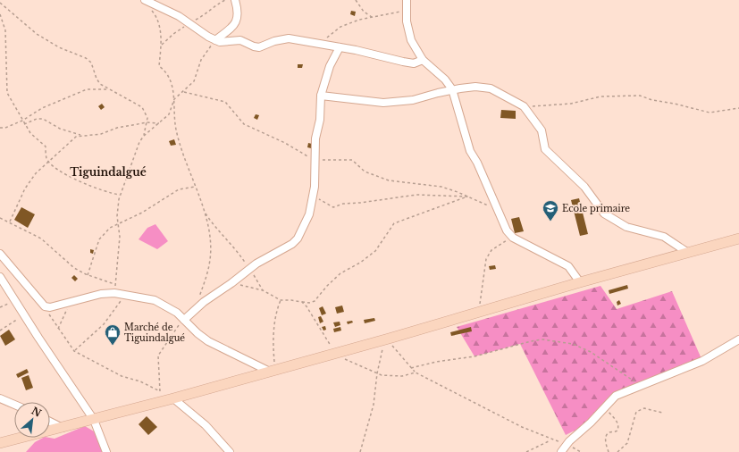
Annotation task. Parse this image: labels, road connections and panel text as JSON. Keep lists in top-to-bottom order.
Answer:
{
  "districts": ["Tiguindalgué"],
  "places": {
    "school or university": ["Ecole primaire"],
    "shop": ["Marché de Tiguindalgué"]
  },
  "north": "top right"
}
